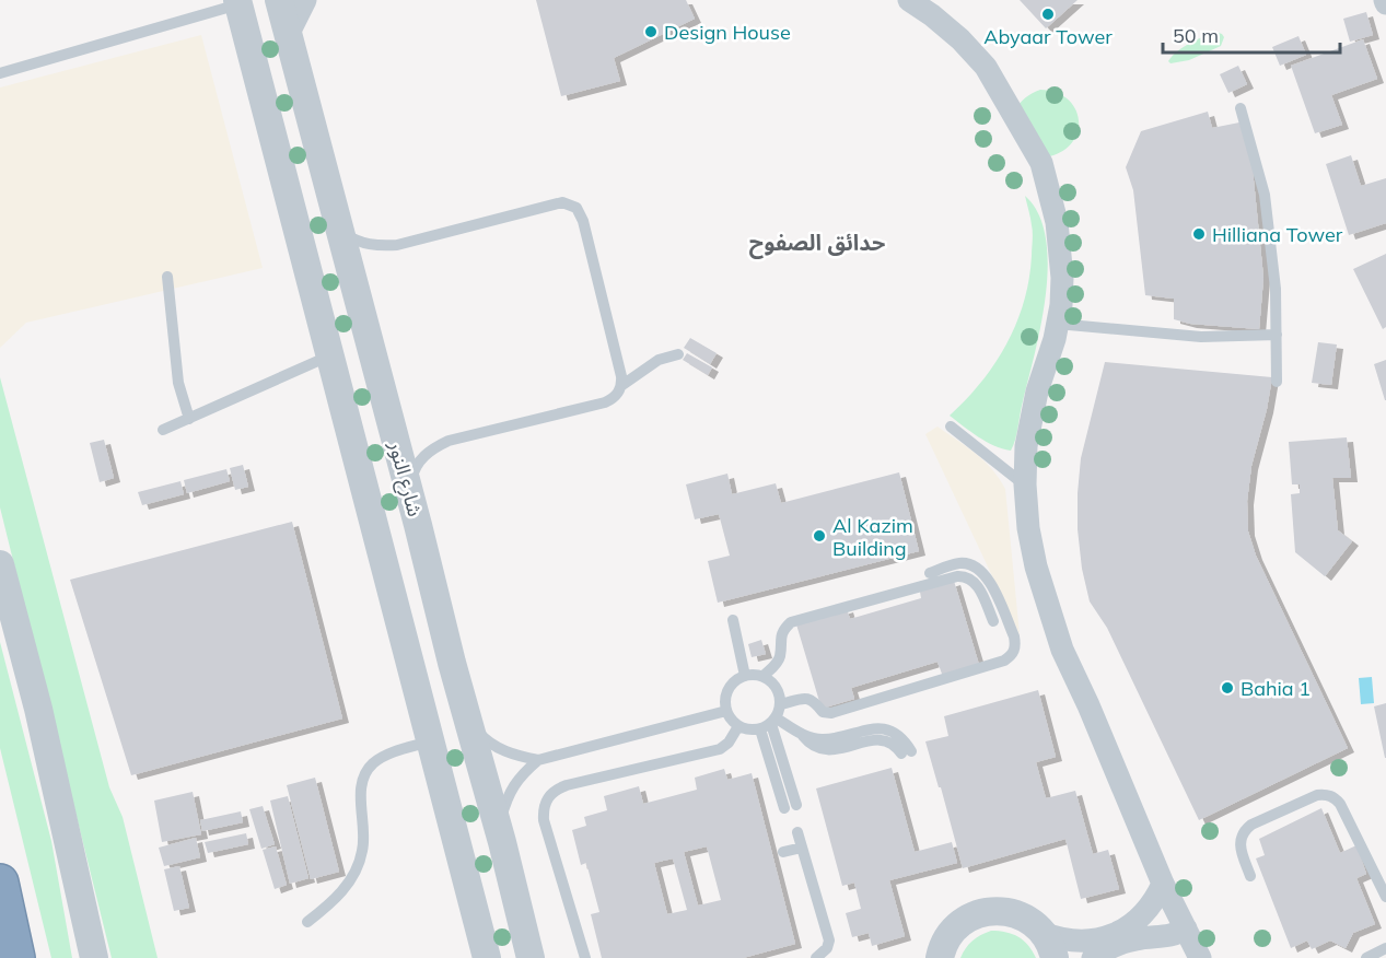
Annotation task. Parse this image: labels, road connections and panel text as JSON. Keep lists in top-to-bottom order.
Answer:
{
  "streets": {
    "street": ["شارع النور"]
  },
  "districts": ["حدائق الصفوح"],
  "places": [
    "Abyaar Tower",
    "Design House",
    "Hilliana Tower",
    "Al Kazim Building",
    "Bahia 1"
  ],
  "scale_bar": "50 m"
}
